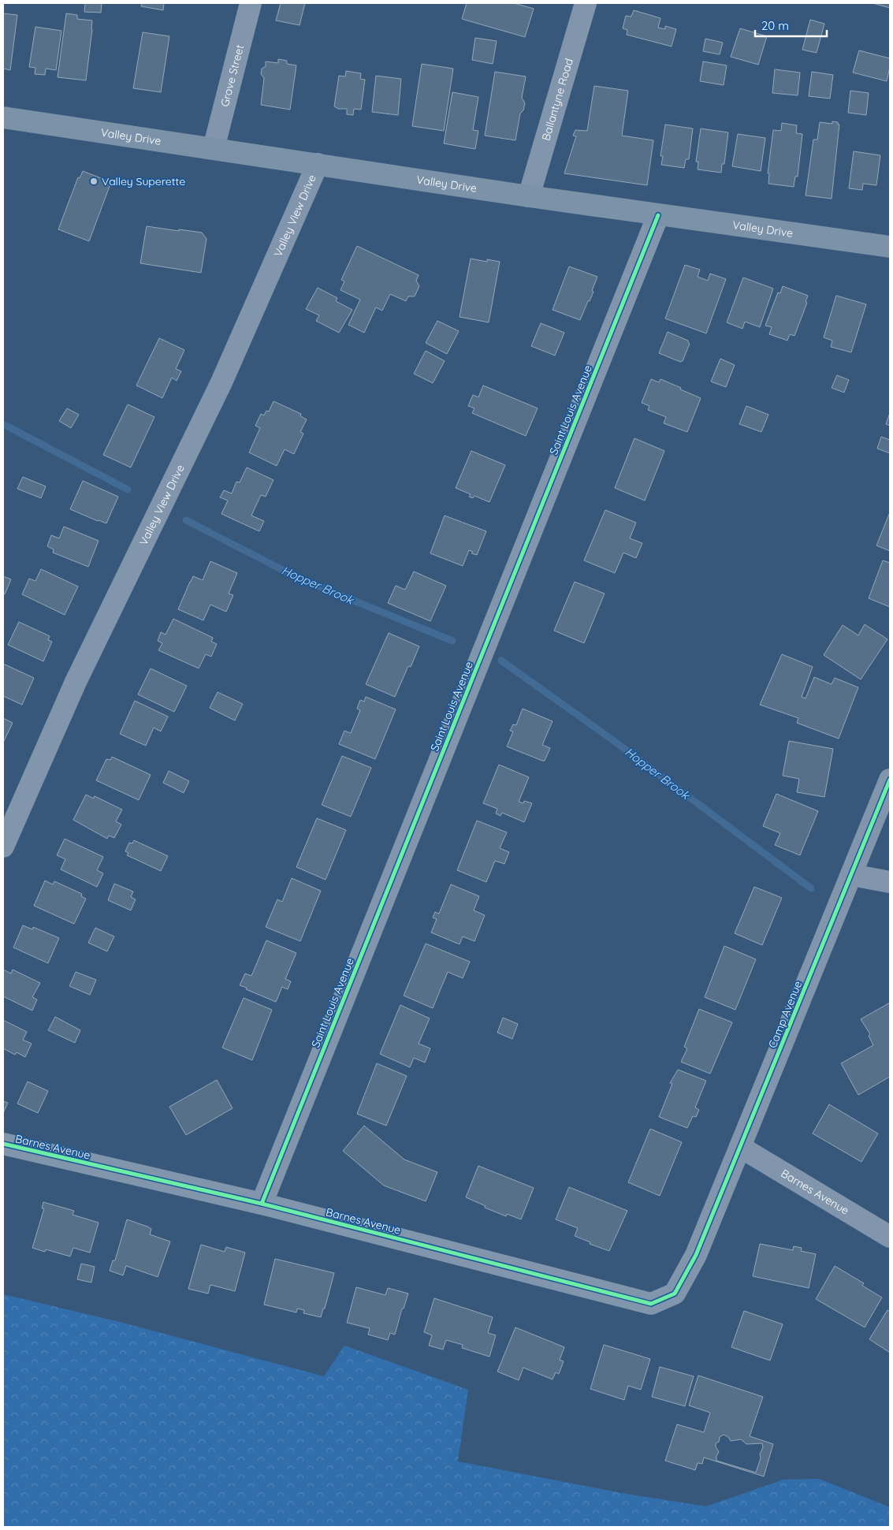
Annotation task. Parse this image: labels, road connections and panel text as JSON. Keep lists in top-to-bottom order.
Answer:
{
  "streets": {
    "main road": ["Valley Drive"],
    "street": [
      "Grove Street",
      "Ballantyne Road",
      "Valley View Drive",
      "Saint Louis Avenue",
      "Camp Avenue",
      "Barnes Avenue"
    ]
  },
  "crossings": [
    ["Grove Street", "Valley Drive"],
    ["Ballantyne Road", "Valley Drive"],
    ["Valley Drive", "Valley View Drive"],
    ["Valley Drive", "Saint Louis Avenue"],
    ["Saint Louis Avenue", "Barnes Avenue"],
    ["Camp Avenue", "Barnes Avenue"]
  ],
  "water": ["Hopper Brook"],
  "places": ["Valley Superette"],
  "scale_bar": "20 m"
}
